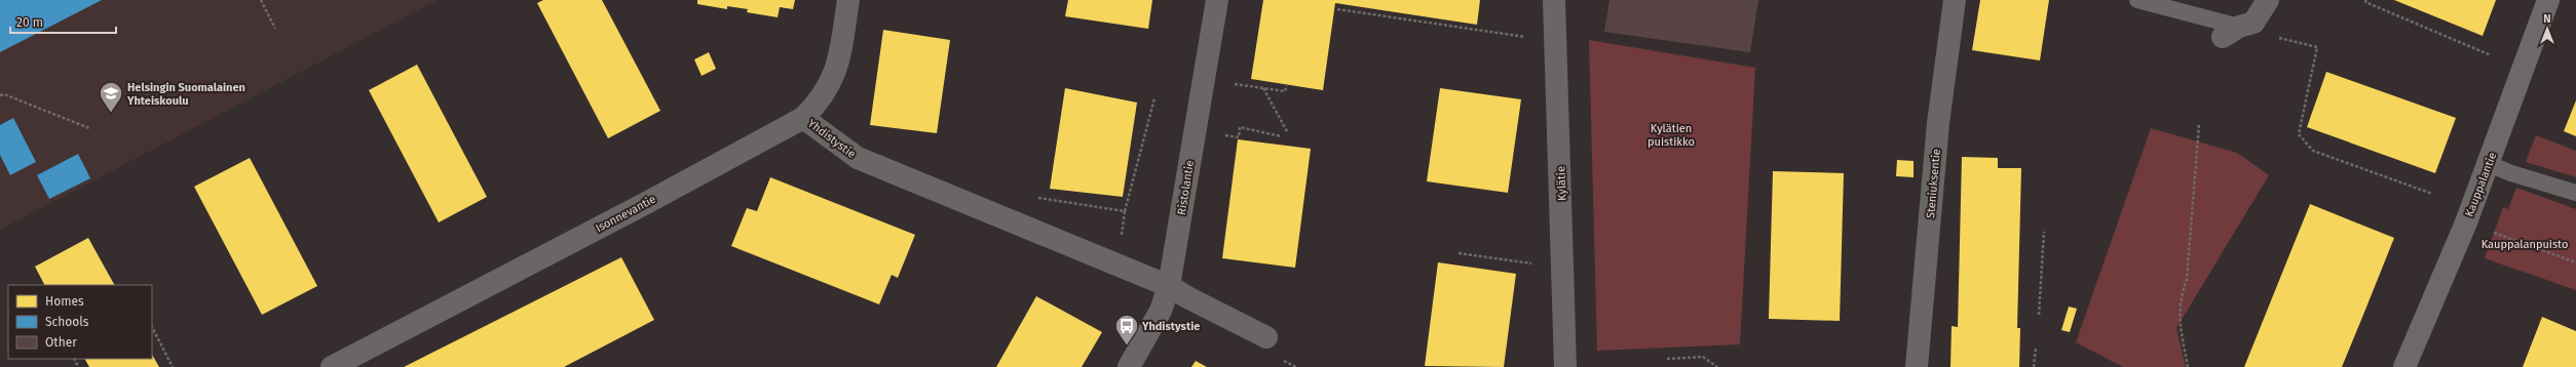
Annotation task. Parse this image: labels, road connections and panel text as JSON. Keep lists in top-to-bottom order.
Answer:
{
  "streets": {
    "main road": ["Kauppalantie"],
    "street": [
      "Yhdistystie",
      "Kylätie",
      "Steniuksentie",
      "Ristolantie",
      "Isonnevantie"
    ]
  },
  "crossings": [
    ["Yhdistystie", "Ristolantie"],
    ["Yhdistystie", "Isonnevantie"]
  ],
  "parks": ["Kylätien puistikko", "Kauppalanpuisto"],
  "places": {
    "school or university": ["Helsingin Suomalainen Yhteiskoulu"],
    "bus stop": ["Yhdistystie"]
  },
  "legend": ["Homes", "Schools", "Other"],
  "scale_bar": "20 m",
  "north": "top"
}
